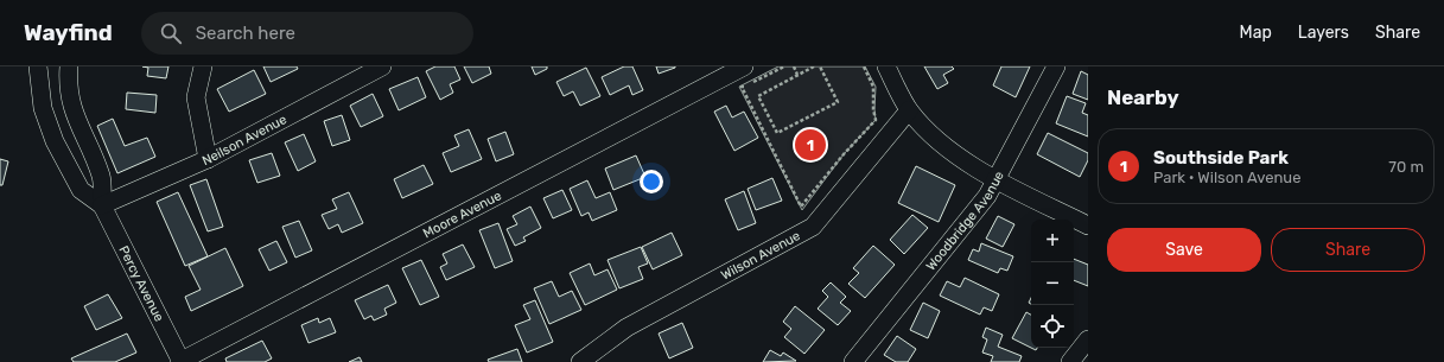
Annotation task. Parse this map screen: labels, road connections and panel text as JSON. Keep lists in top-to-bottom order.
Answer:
{
  "streets": {
    "street": [
      "Neilson Avenue",
      "Moore Avenue",
      "Woodbridge Avenue",
      "Wilson Avenue",
      "Percy Avenue"
    ]
  },
  "crossings": [
    ["Neilson Avenue", "Percy Avenue"],
    ["Moore Avenue", "Percy Avenue"]
  ],
  "page": {
    "header": "Wayfind",
    "search": "Search here",
    "nav": ["Map", "Layers", "Share"],
    "heading": "Nearby",
    "pins": "1",
    "list": [
      {
        "mark": "1",
        "name": "Southside Park",
        "note": "Park · Wilson Avenue",
        "value": "70 m"
      }
    ],
    "buttons": ["Save", "Share"],
    "map_buttons": ["+", "−"]
  }
}
